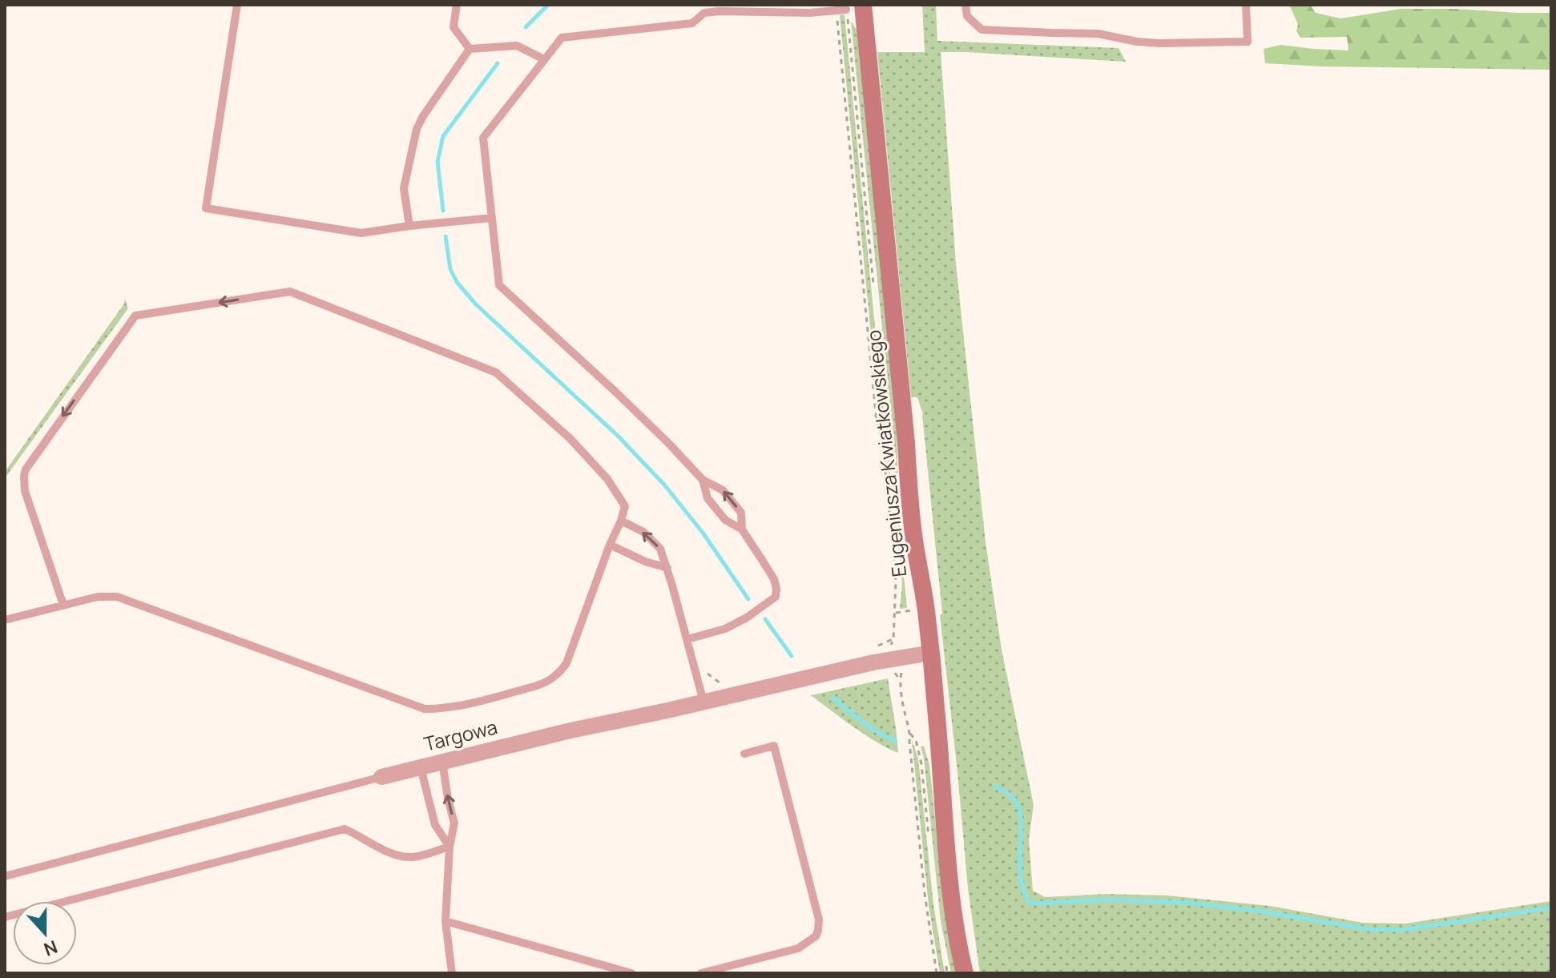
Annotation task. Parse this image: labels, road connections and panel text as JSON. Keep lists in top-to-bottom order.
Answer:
{
  "streets": {
    "main road": ["Eugeniusza Kwiatkowskiego"],
    "street": ["Targowa"]
  },
  "crossings": [
    ["Eugeniusza Kwiatkowskiego", "Targowa"]
  ],
  "north": "bottom"
}
